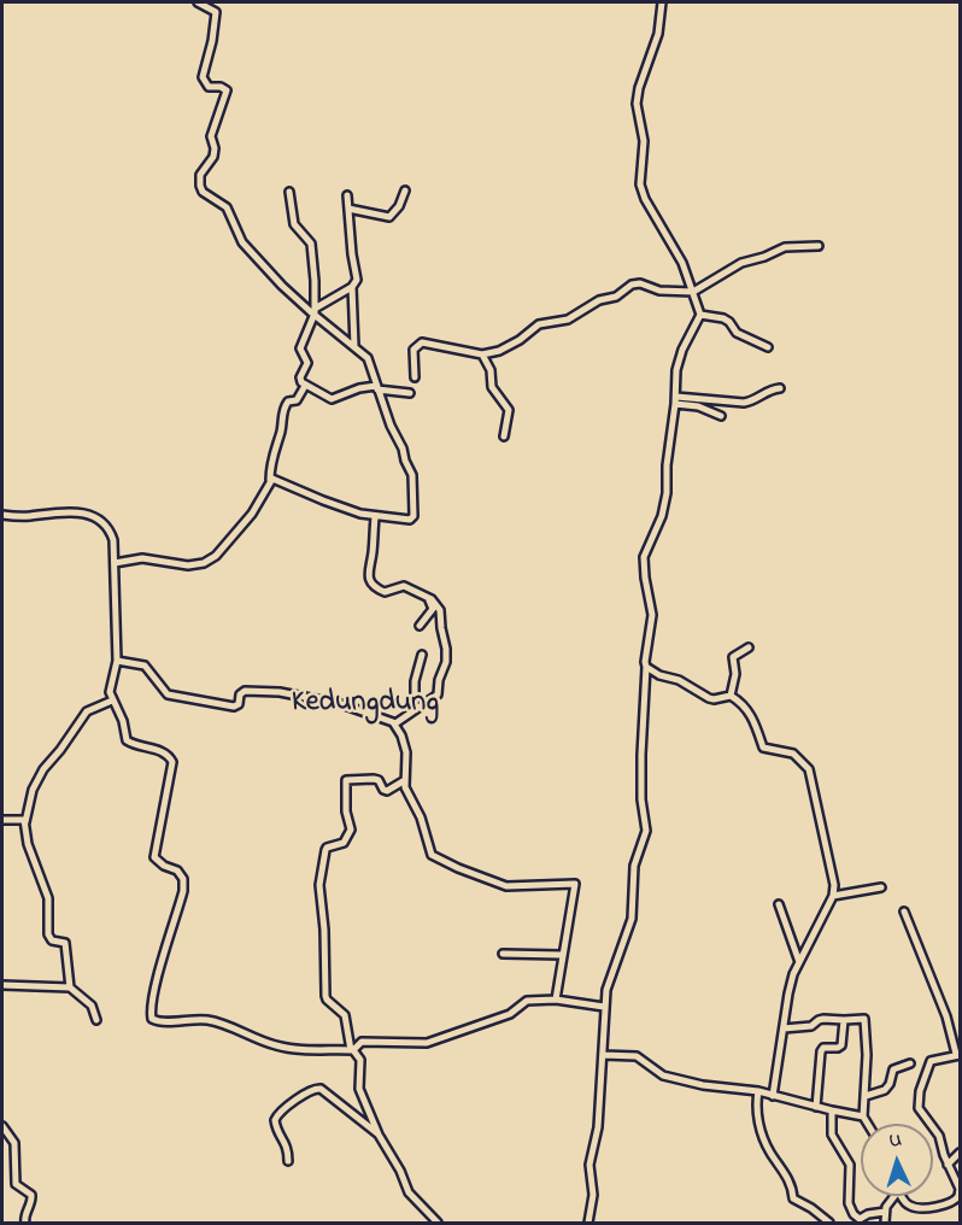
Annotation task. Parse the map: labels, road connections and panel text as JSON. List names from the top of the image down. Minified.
{"districts":["Kedungdung"],"north":"top"}
